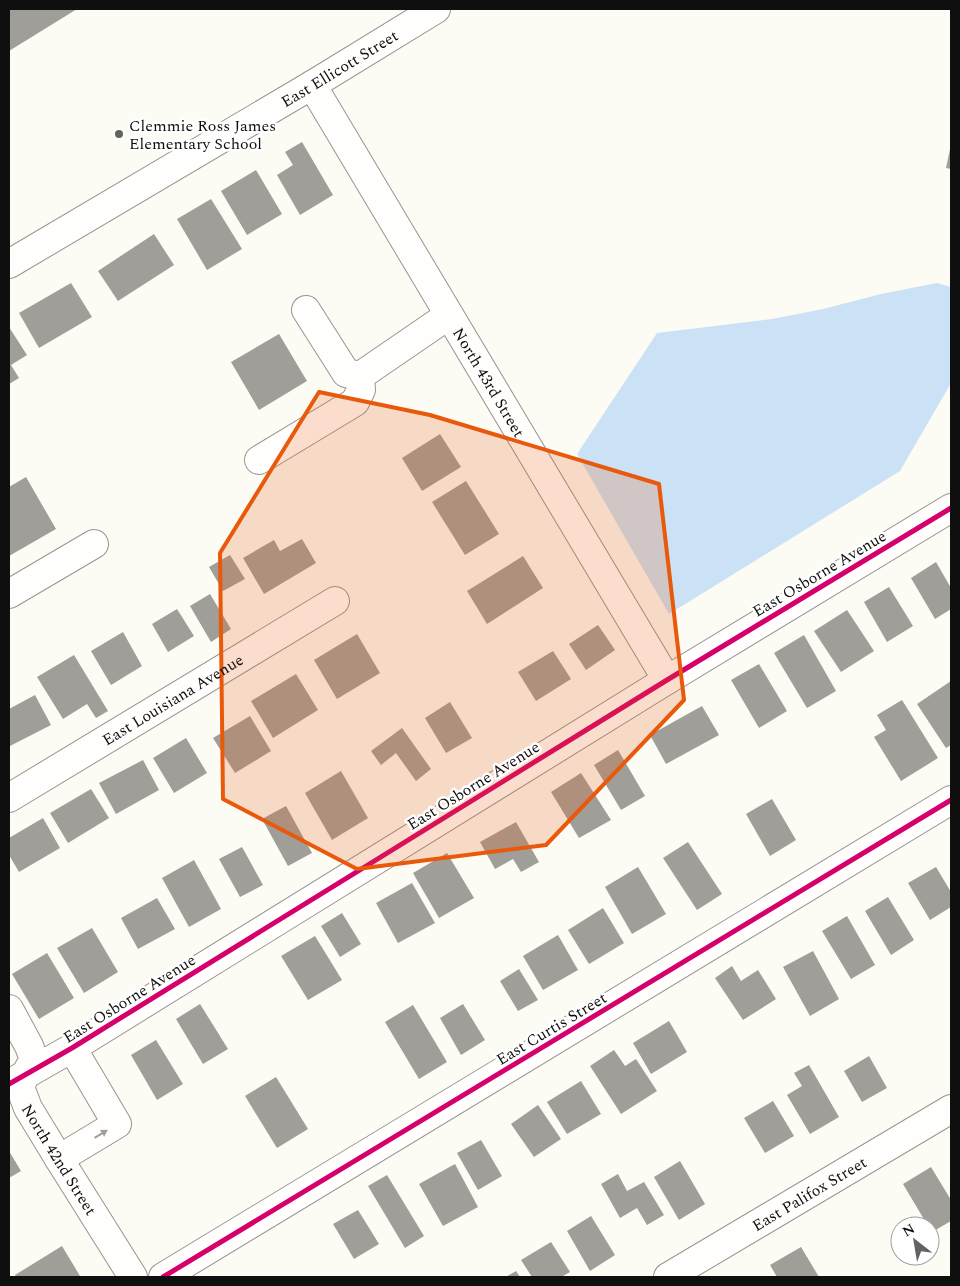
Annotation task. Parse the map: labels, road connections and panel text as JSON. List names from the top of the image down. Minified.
{"streets":{"street":["East Ellicott Street","North 43rd Street","East Osborne Avenue","East Louisiana Avenue","East Curtis Street","North 42nd Street","East Palifox Street"]},"crossings":[["East Ellicott Street","North 43rd Street"],["North 43rd Street","East Osborne Avenue"],["East Osborne Avenue","North 42nd Street"]],"places":["Clemmie Ross James Elementary School"],"north":"top left"}
